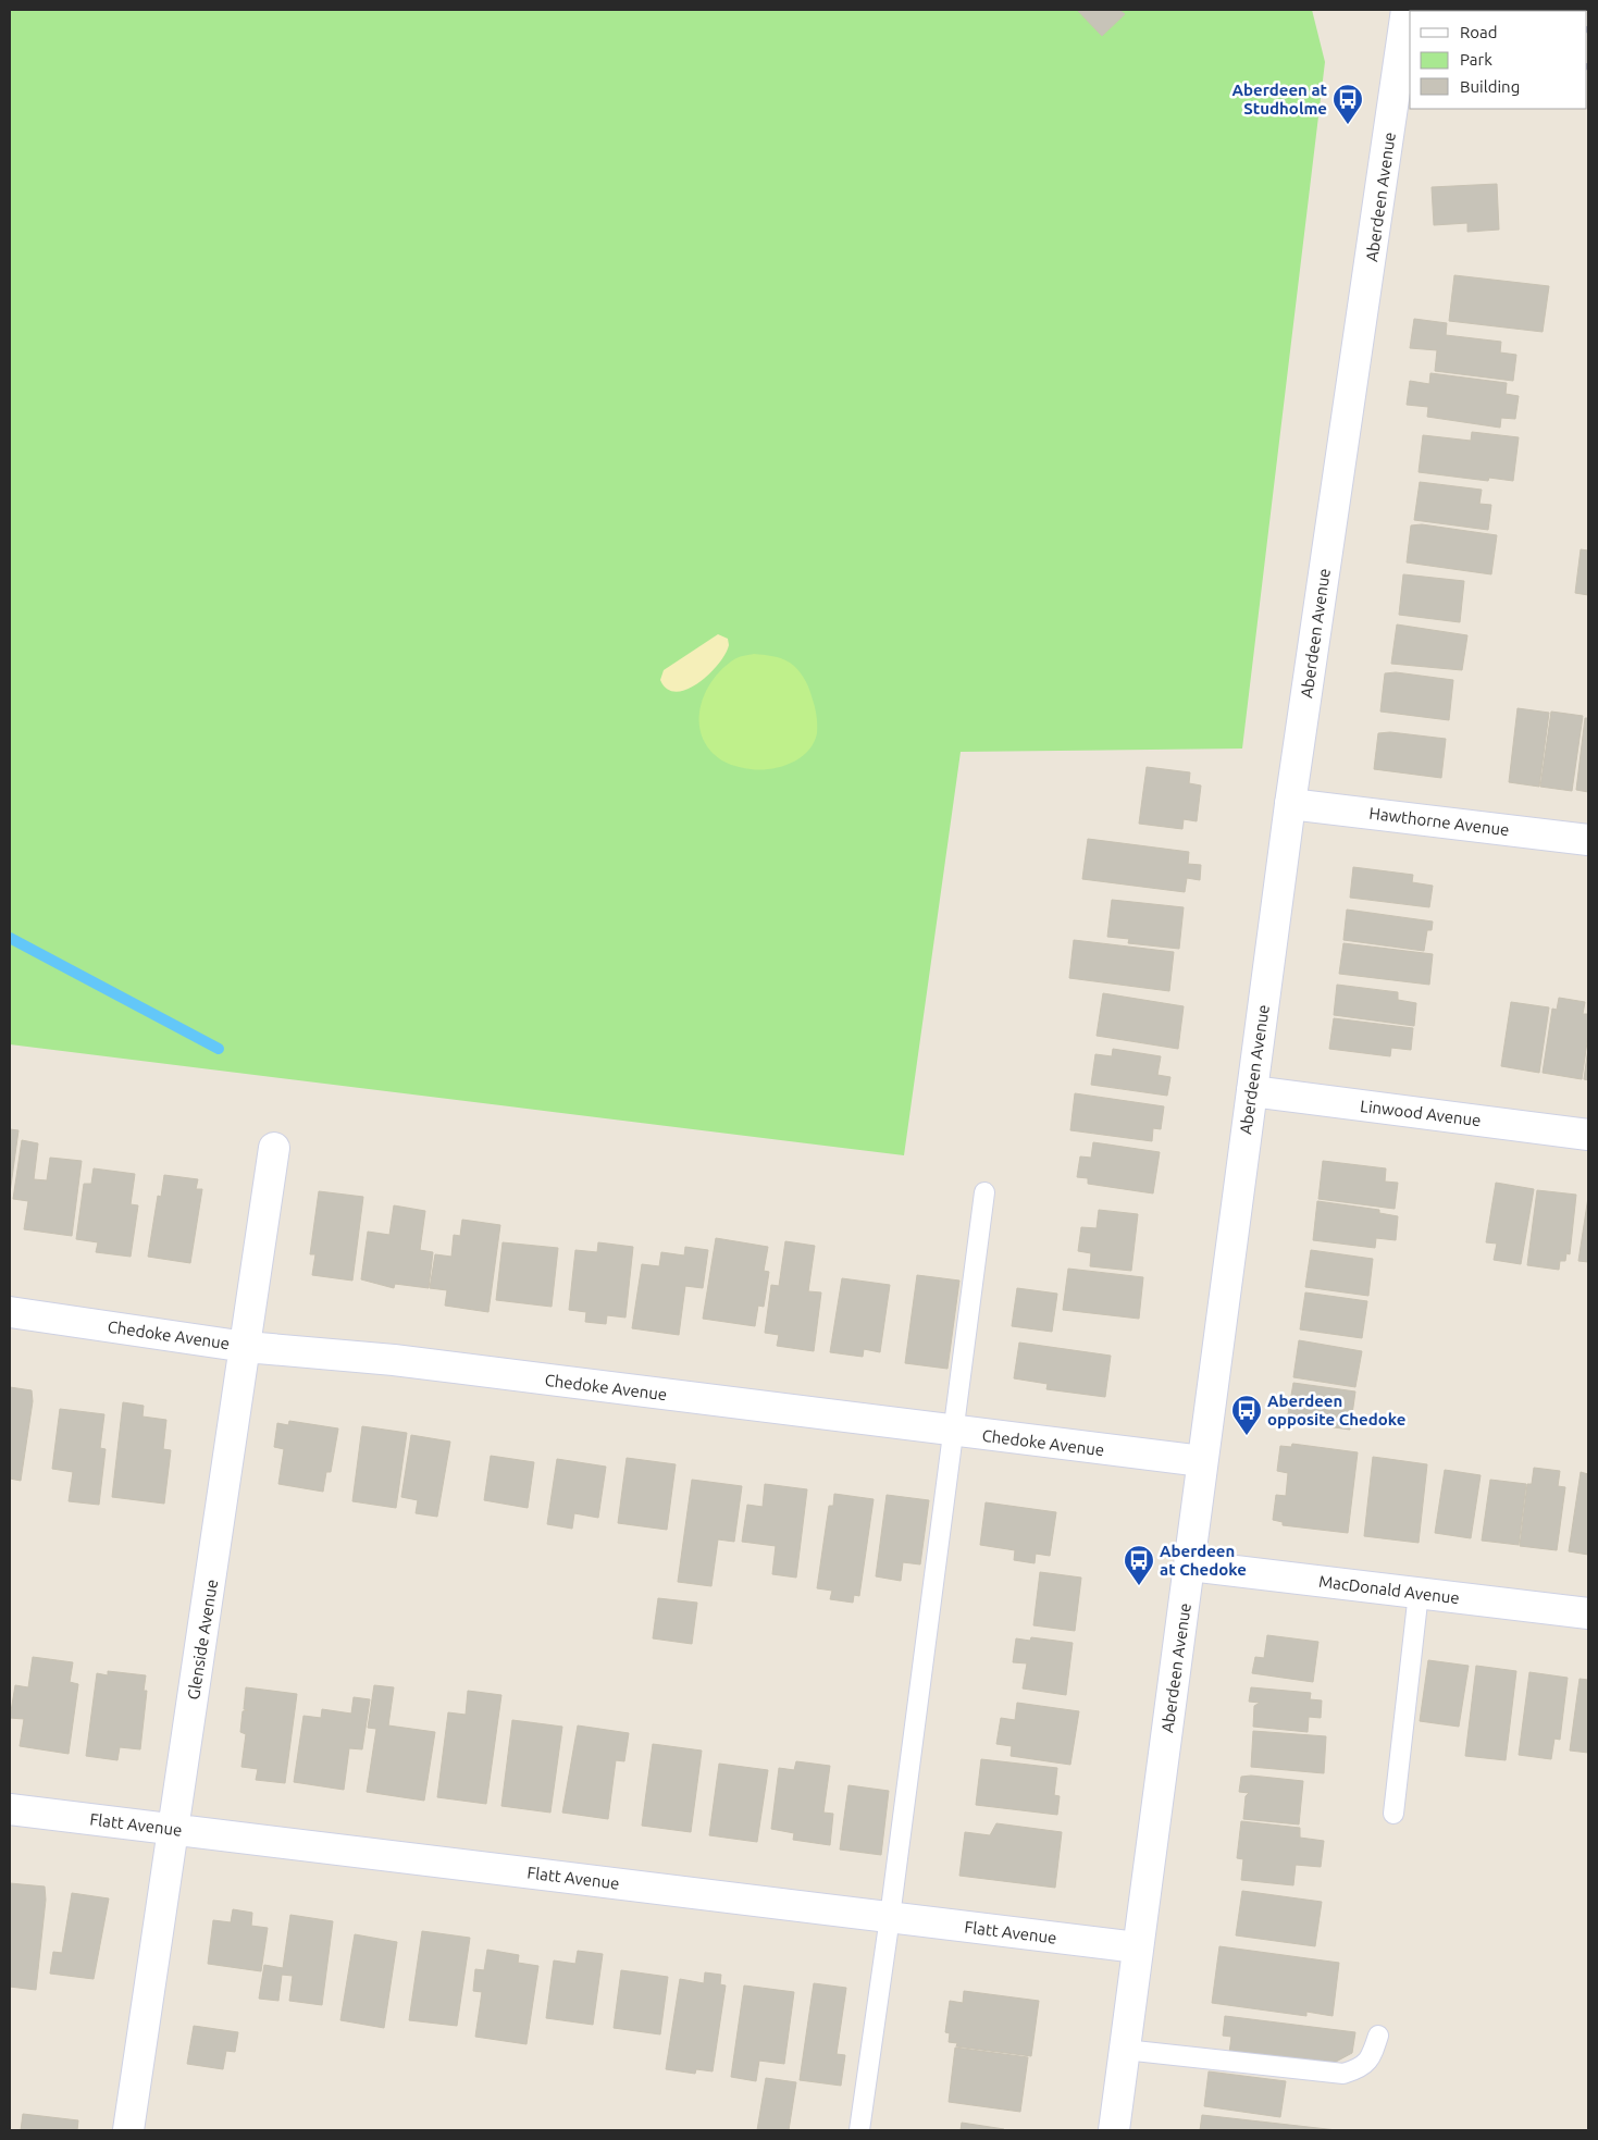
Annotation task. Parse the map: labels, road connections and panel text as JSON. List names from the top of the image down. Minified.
{"streets":{"street":["Aberdeen Avenue","Hawthorne Avenue","Linwood Avenue","Chedoke Avenue","MacDonald Avenue","Glenside Avenue","Flatt Avenue"]},"crossings":[["Aberdeen Avenue","Hawthorne Avenue"],["Aberdeen Avenue","Linwood Avenue"],["Aberdeen Avenue","Chedoke Avenue"],["Aberdeen Avenue","MacDonald Avenue"],["Aberdeen Avenue","Flatt Avenue"],["Chedoke Avenue","Glenside Avenue"],["Glenside Avenue","Flatt Avenue"]],"places":{"bus stop":["Aberdeen at Studholme","Aberdeen opposite Chedoke","Aberdeen at Chedoke"]},"legend":["Road","Park","Building"]}
